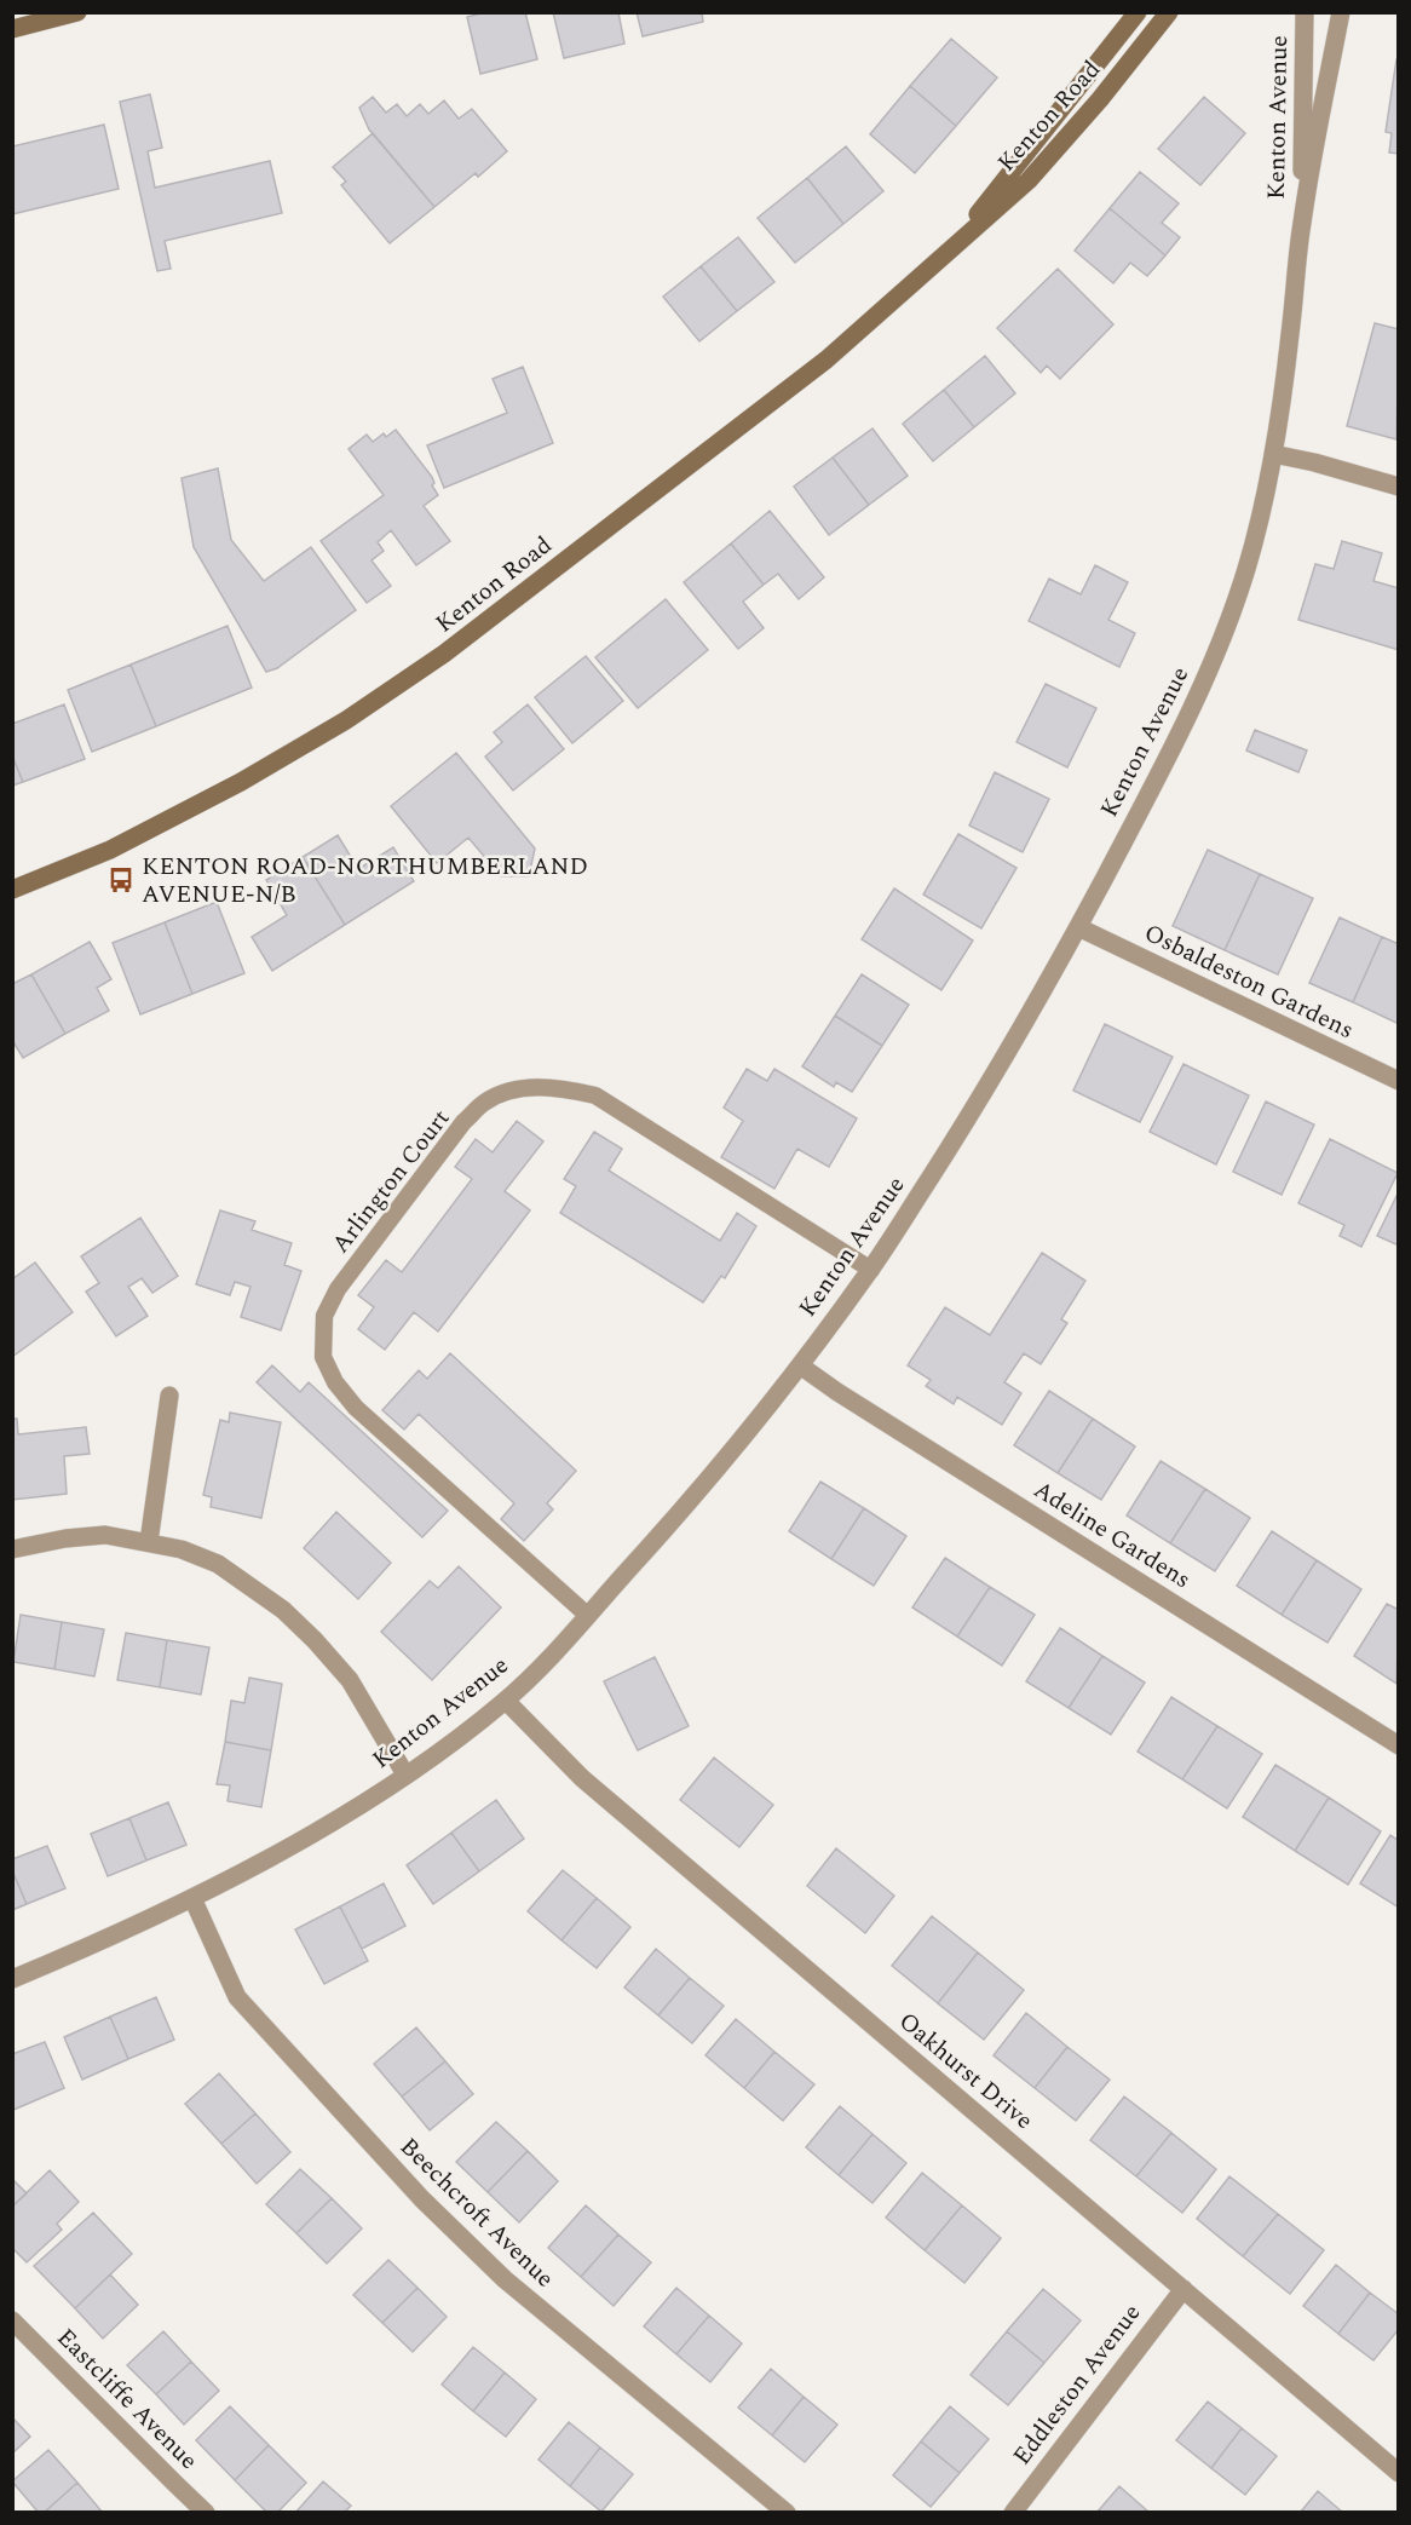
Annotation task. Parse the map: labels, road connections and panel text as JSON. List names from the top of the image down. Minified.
{"streets":{"street":["Kenton Road","Kenton Avenue","Osbaldeston Gardens","Adeline Gardens","Oakhurst Drive","Beechcroft Avenue","Eddleston Avenue","Eastcliffe Avenue"],"lane":["Arlington Court"]},"crossings":[["Kenton Avenue","Osbaldeston Gardens"],["Kenton Avenue","Arlington Court"],["Kenton Avenue","Adeline Gardens"],["Kenton Avenue","Oakhurst Drive"],["Kenton Avenue","Beechcroft Avenue"],["Oakhurst Drive","Eddleston Avenue"]],"places":{"bus stop":["KENTON ROAD-NORTHUMBERLAND AVENUE-N/B"]}}
